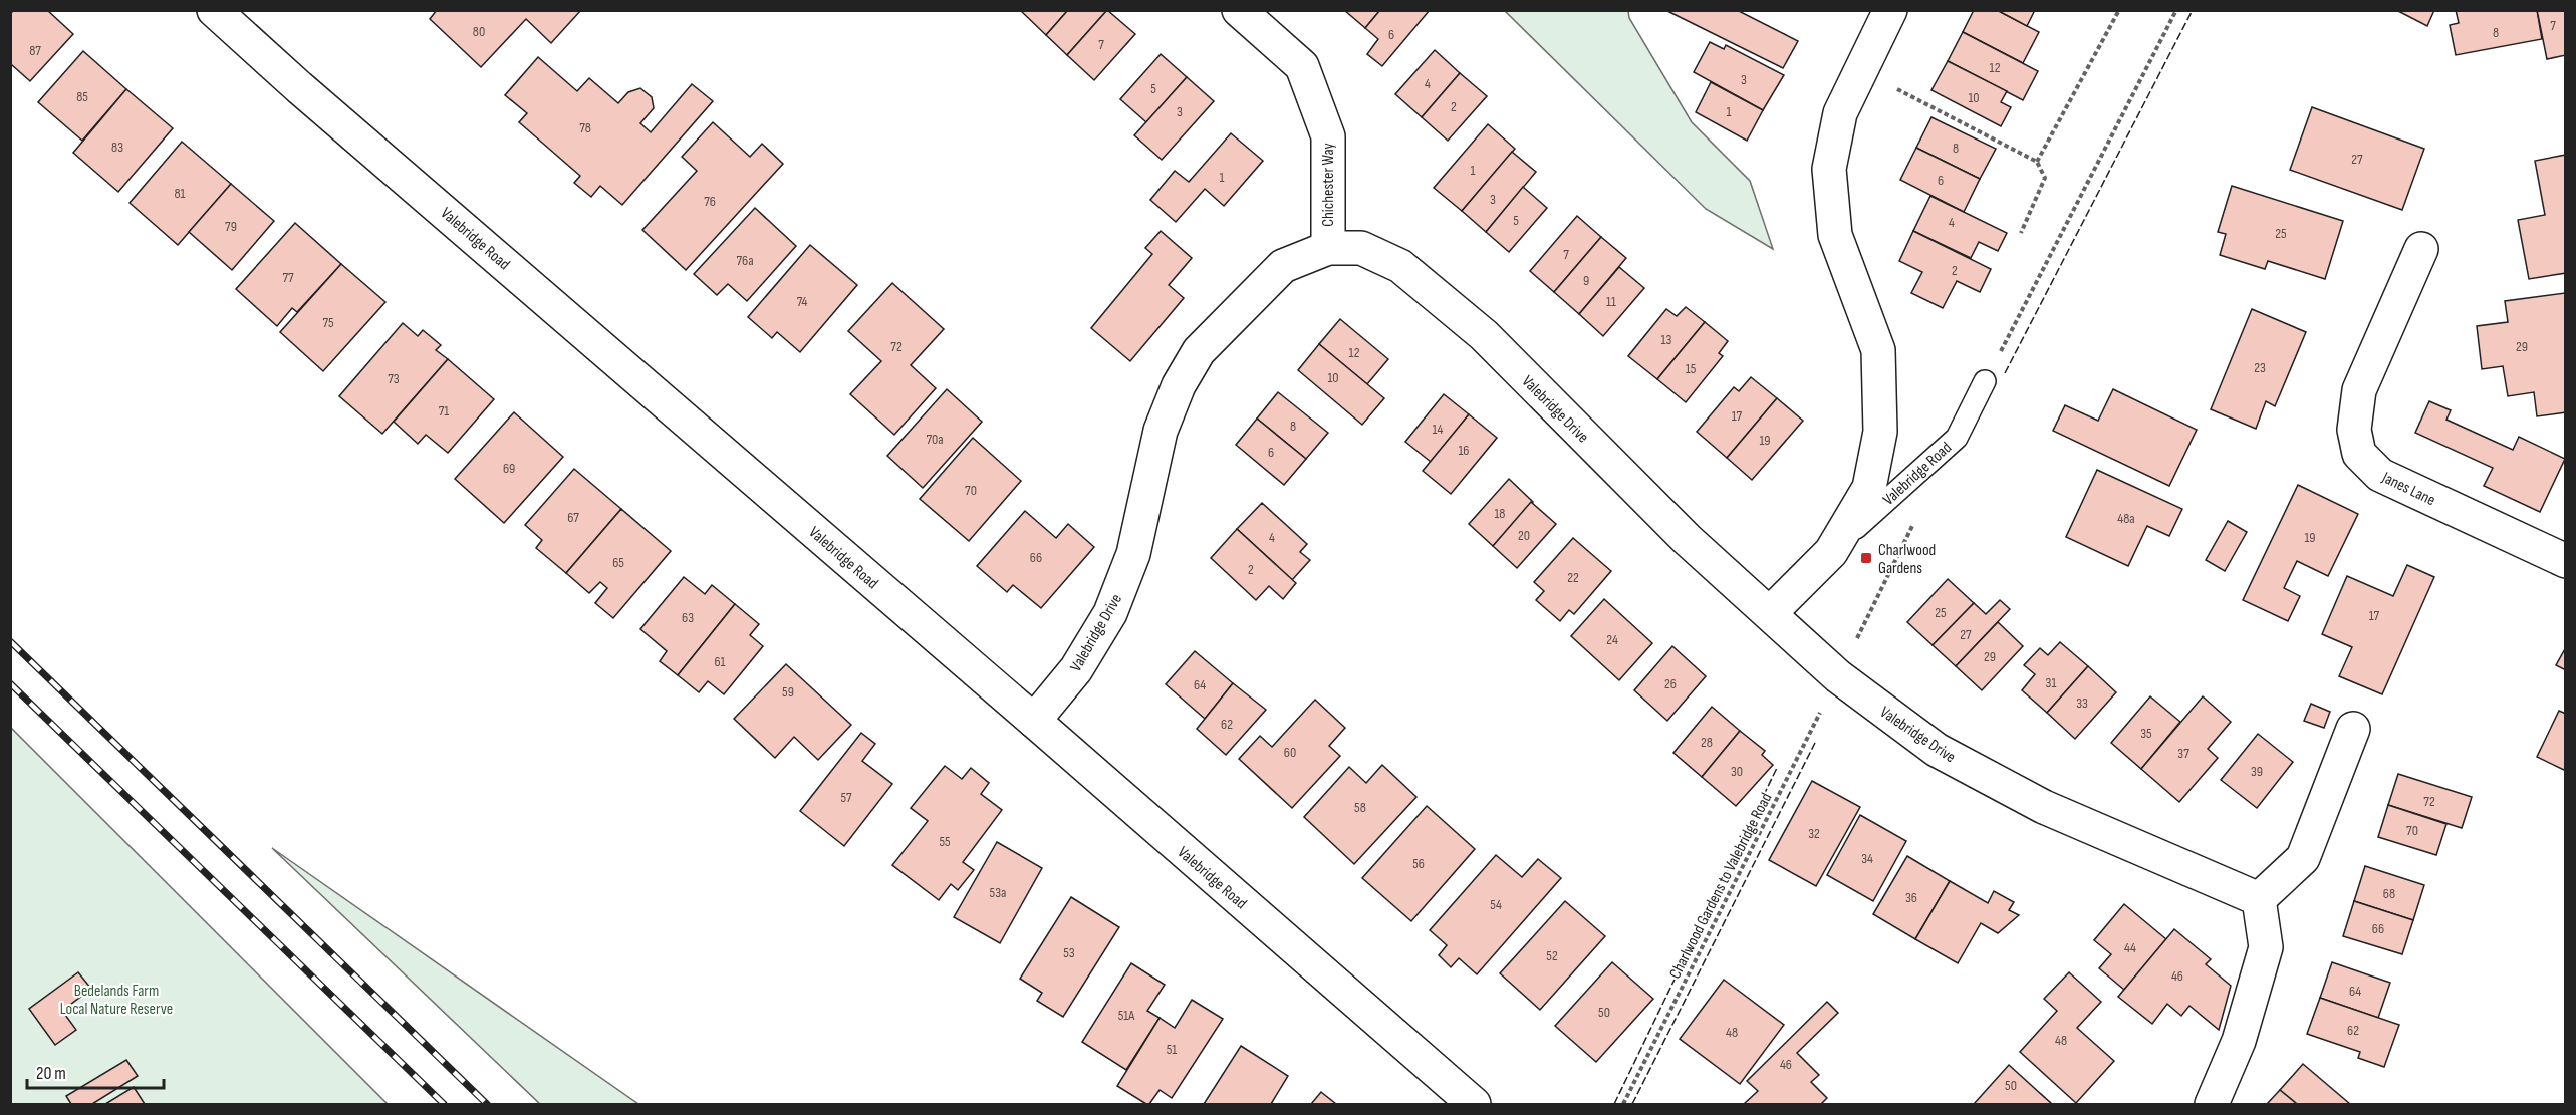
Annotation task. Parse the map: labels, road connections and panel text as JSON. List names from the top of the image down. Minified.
{"streets":{"street":["Chichester Way","Valebridge Road","Valebridge Drive","Janes Lane"],"path":["Charlwood Gardens to Valebridge Road"]},"crossings":[["Chichester Way","Valebridge Drive"],["Valebridge Road","Valebridge Drive"],["Valebridge Drive","Charlwood Gardens to Valebridge Road"]],"parks":["Bedelands Farm Local Nature Reserve"],"places":{"transit":["Charlwood Gardens"]},"house_numbers":["7","80","8","6","7","87","12","3","4","5","85","10","2","3","1","78","83","8","27","1","1","6","81","3","76","5","4","79","25","7","76a","2","77","9","74","11","75","13","72","29","12","23","15","10","73","71","17","8","14","70a","19","16","6","69","70","18","67","48a","20","4","19","66","65","2","22","25","17","63","27","24","29","61","31","26","64","59","33","62","35","28","60","37","30","39","57","72","58","70","32","55","34","56","53a","68","36","54","66","44","53","52","46","64","50","51A","62","48","48","51","46","50"],"scale_bar":"20 m"}
